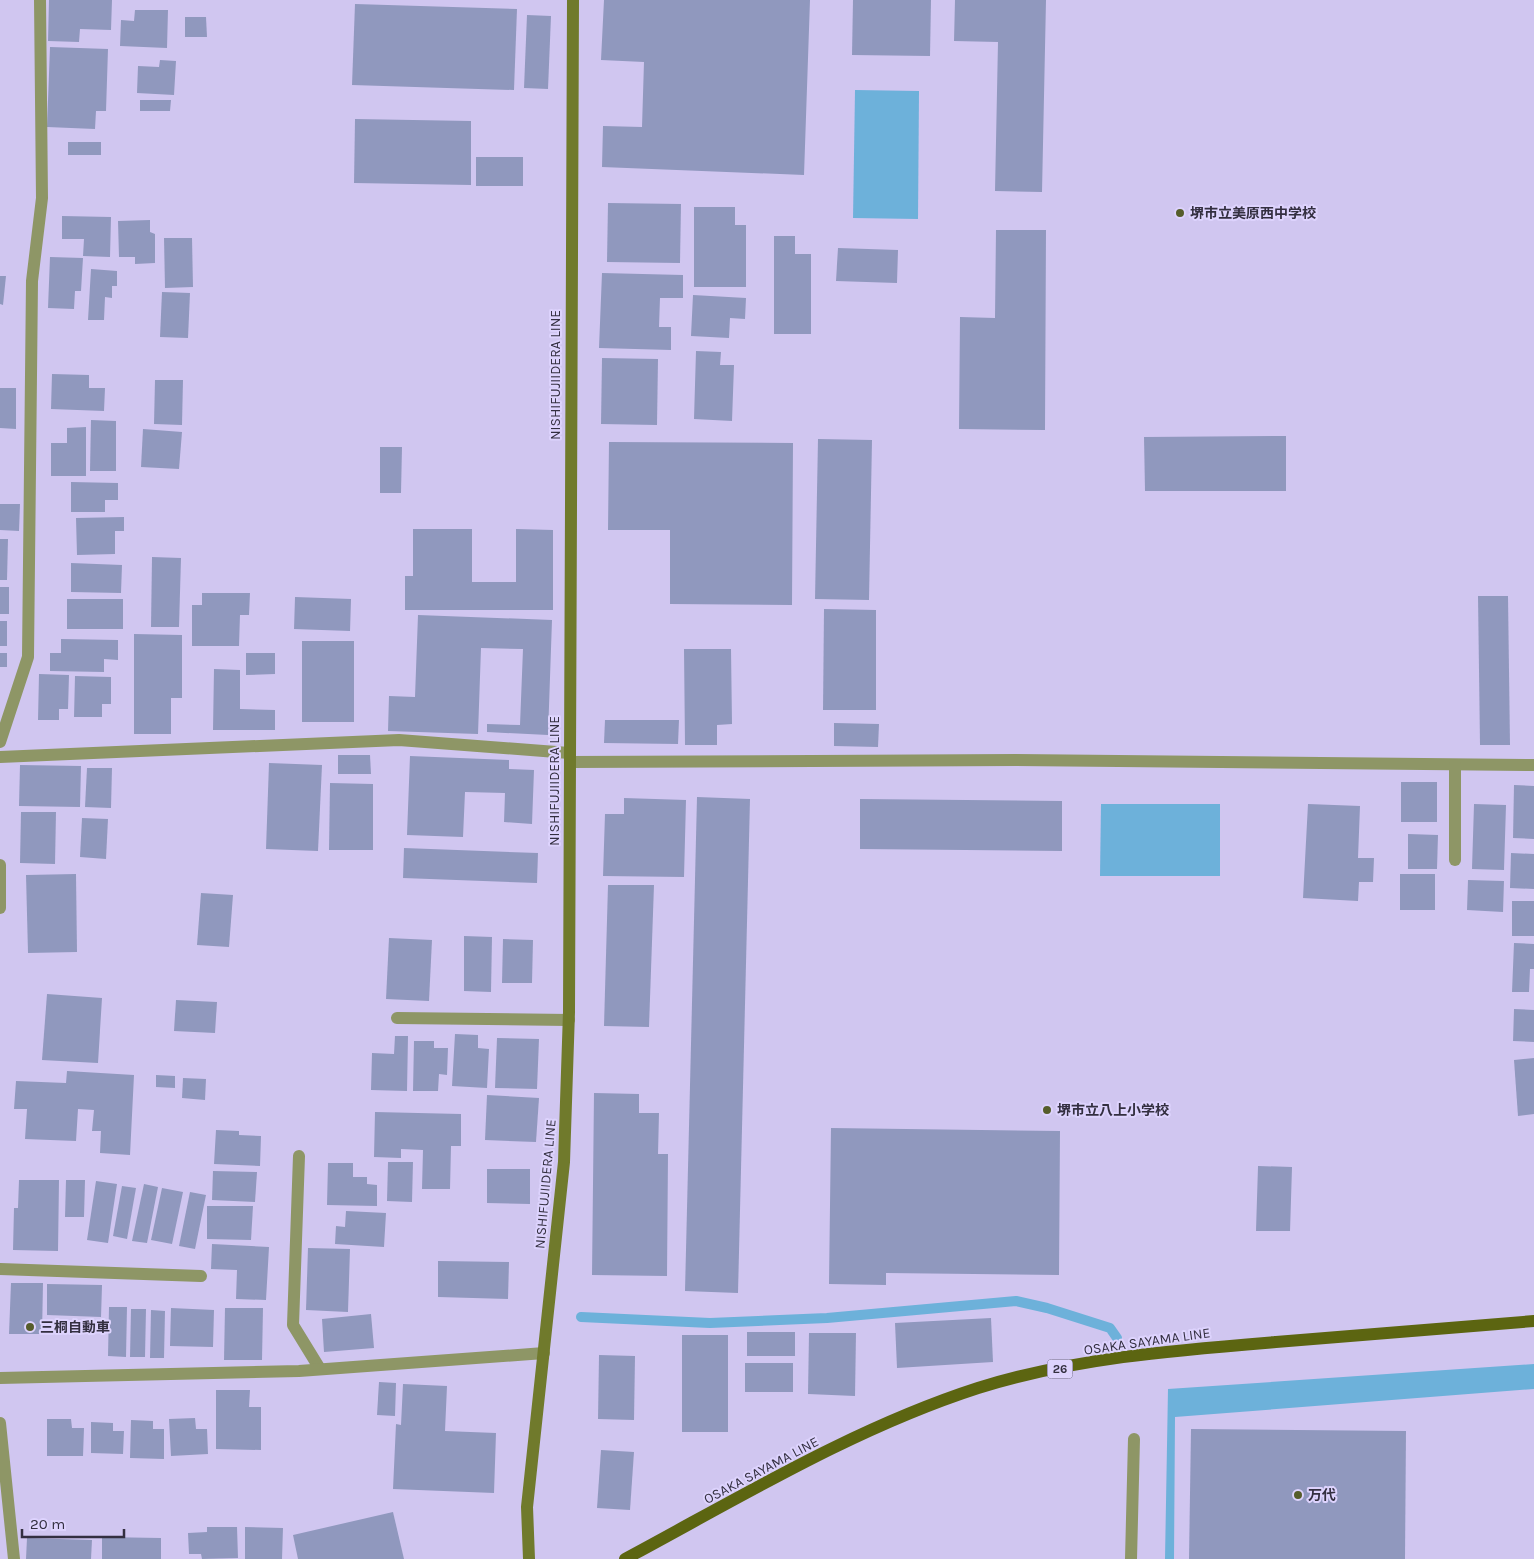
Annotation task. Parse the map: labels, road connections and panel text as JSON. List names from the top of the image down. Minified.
{"streets":{"main road":["NISHIFUJIIDERA LINE","OSAKA SAYAMA LINE","26"]},"places":["堺市立美原西中学校","堺市立八上小学校","三桐自動車","万代"],"scale_bar":"20 m"}
